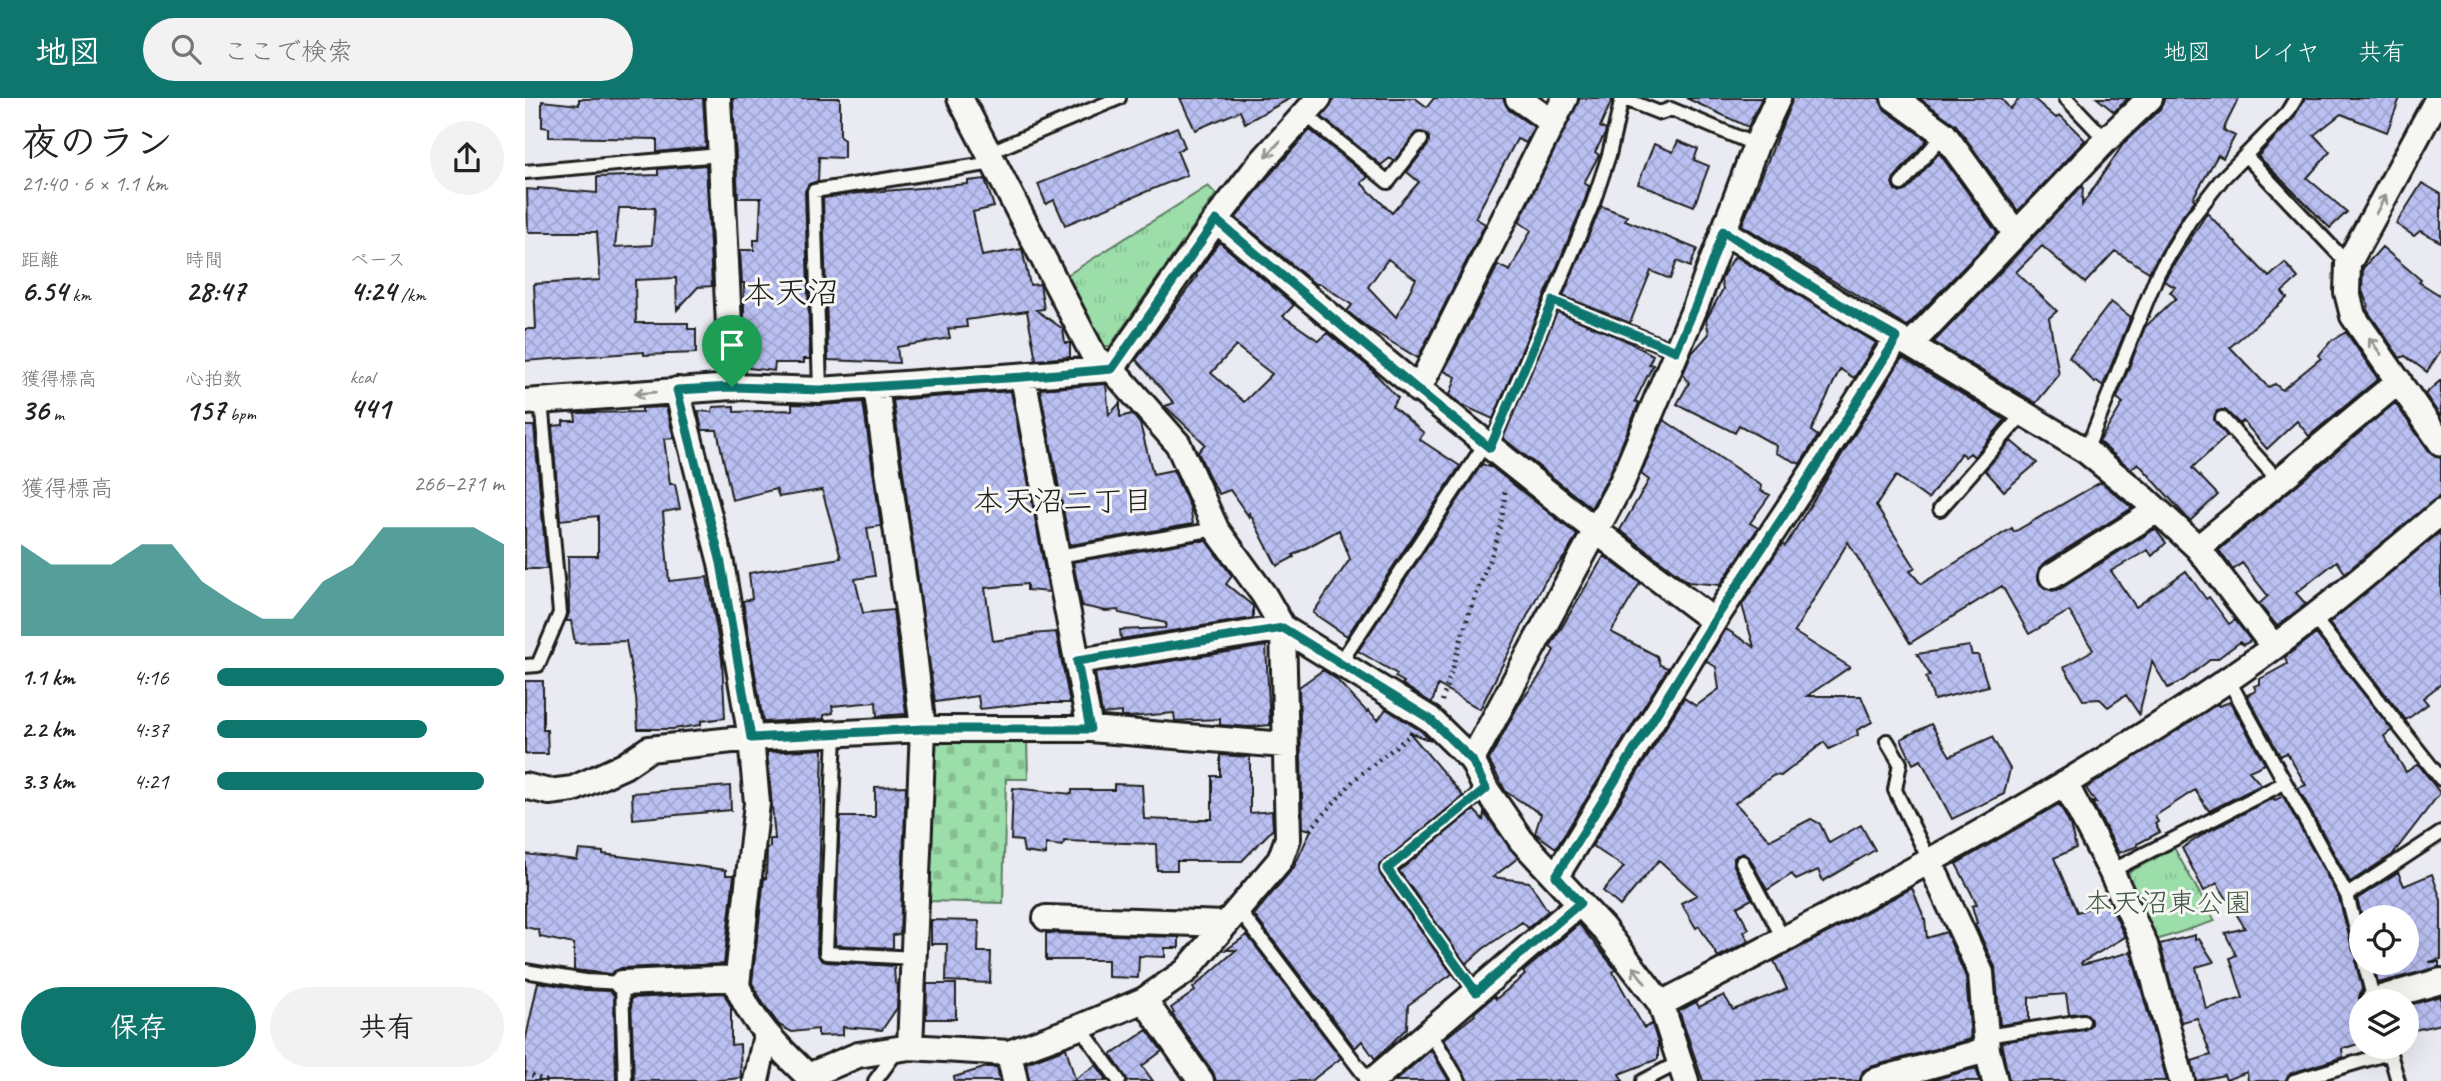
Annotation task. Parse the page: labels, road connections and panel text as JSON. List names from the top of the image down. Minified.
{"districts":["本天沼","本天沼二丁目"],"parks":["本天沼東公園"],"page":{"header":"地図","search":"ここで検索","nav":["地図","レイヤ","共有"],"heading":["夜のラン","21:40 · 6 × 1.1 km"],"stats":[["距離","6.54 km"],["時間","28:47"],["ペース","4:24 /km"],["獲得標高","36 m"],["心拍数","157 bpm"],["kcal","441"]],"chart":["獲得標高","266–271 m"],"list":[{"name":"1.1 km","note":"4:16"},{"name":"2.2 km","note":"4:37"},{"name":"3.3 km","note":"4:21"}],"buttons":["保存","共有"]}}
